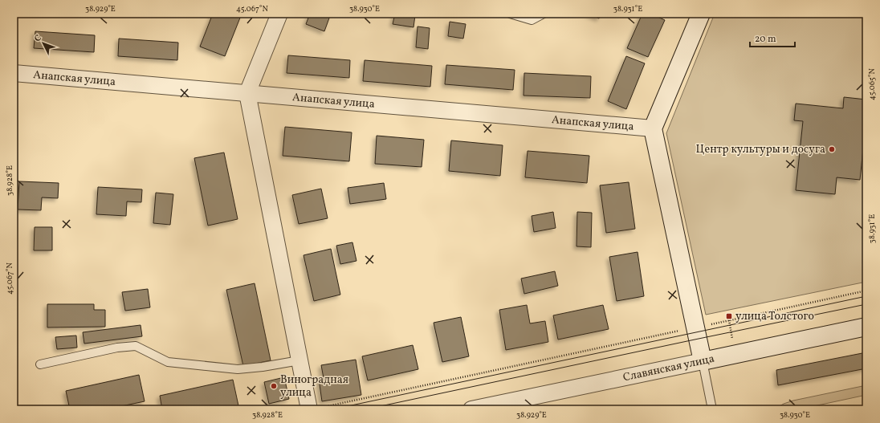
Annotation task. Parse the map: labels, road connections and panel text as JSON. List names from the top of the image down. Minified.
{"streets":{"street":["Анапская улица","Славянская улица"]},"places":{"other":["Центр культуры и досуга","Виноградная улица"],"transit":["улица Толстого"]},"scale_bar":"20 m","north":"top left","coordinates":["38.929°E","45.067°N","38.930°E","38.931°E","45.065°N","38.928°E"]}
